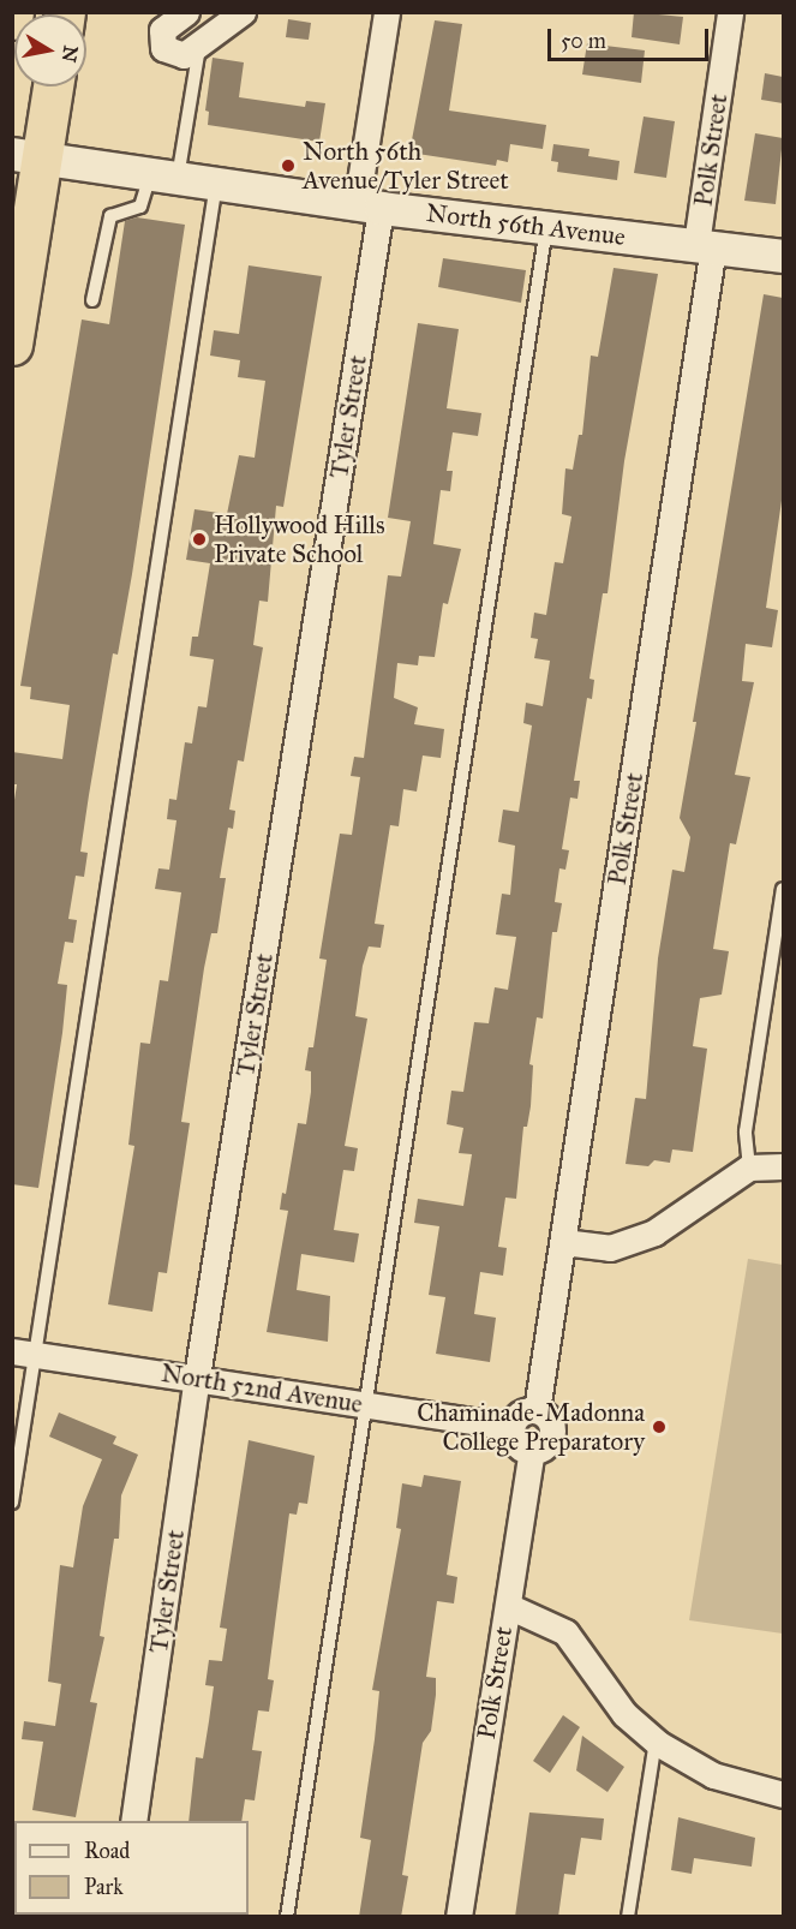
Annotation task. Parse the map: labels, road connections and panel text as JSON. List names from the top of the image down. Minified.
{"streets":{"street":["Polk Street","North 56th Avenue","Tyler Street","North 52nd Avenue"]},"crossings":[["Polk Street","North 56th Avenue"],["Polk Street","North 52nd Avenue"],["North 56th Avenue","Tyler Street"],["Tyler Street","North 52nd Avenue"]],"places":["North 56th Avenue/Tyler Street","Hollywood Hills Private School","Chaminade-Madonna College Preparatory"],"legend":["Road","Park"],"scale_bar":"50 m","north":"right"}
